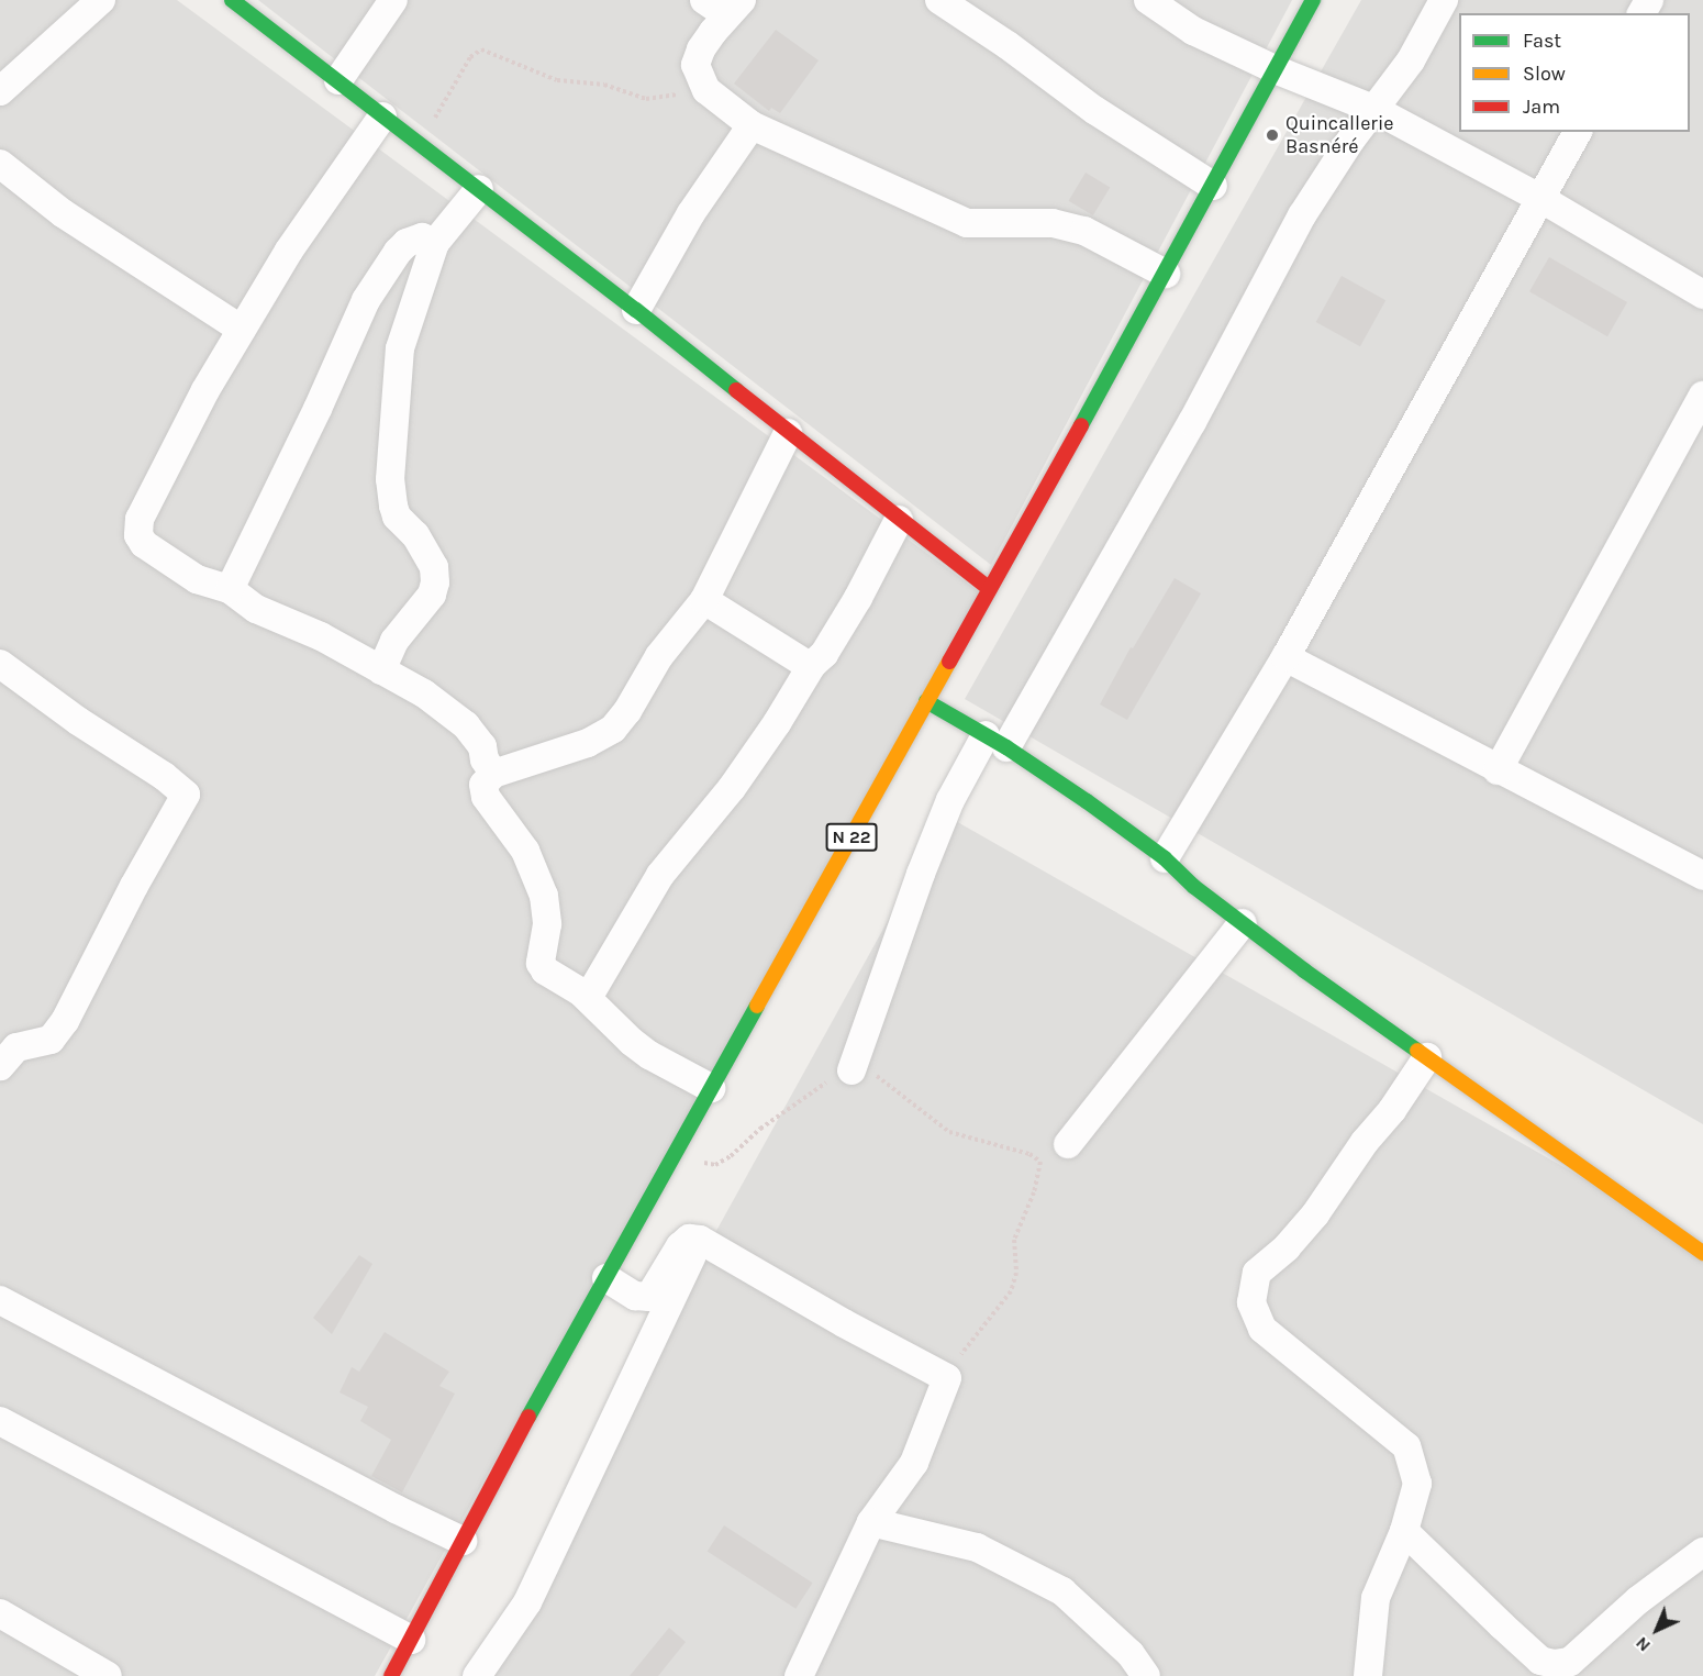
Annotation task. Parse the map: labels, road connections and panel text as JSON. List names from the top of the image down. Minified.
{"streets":{"main road":["N 22"]},"places":["Quincallerie Basnéré"],"legend":["Fast","Slow","Jam"],"north":"bottom left"}
